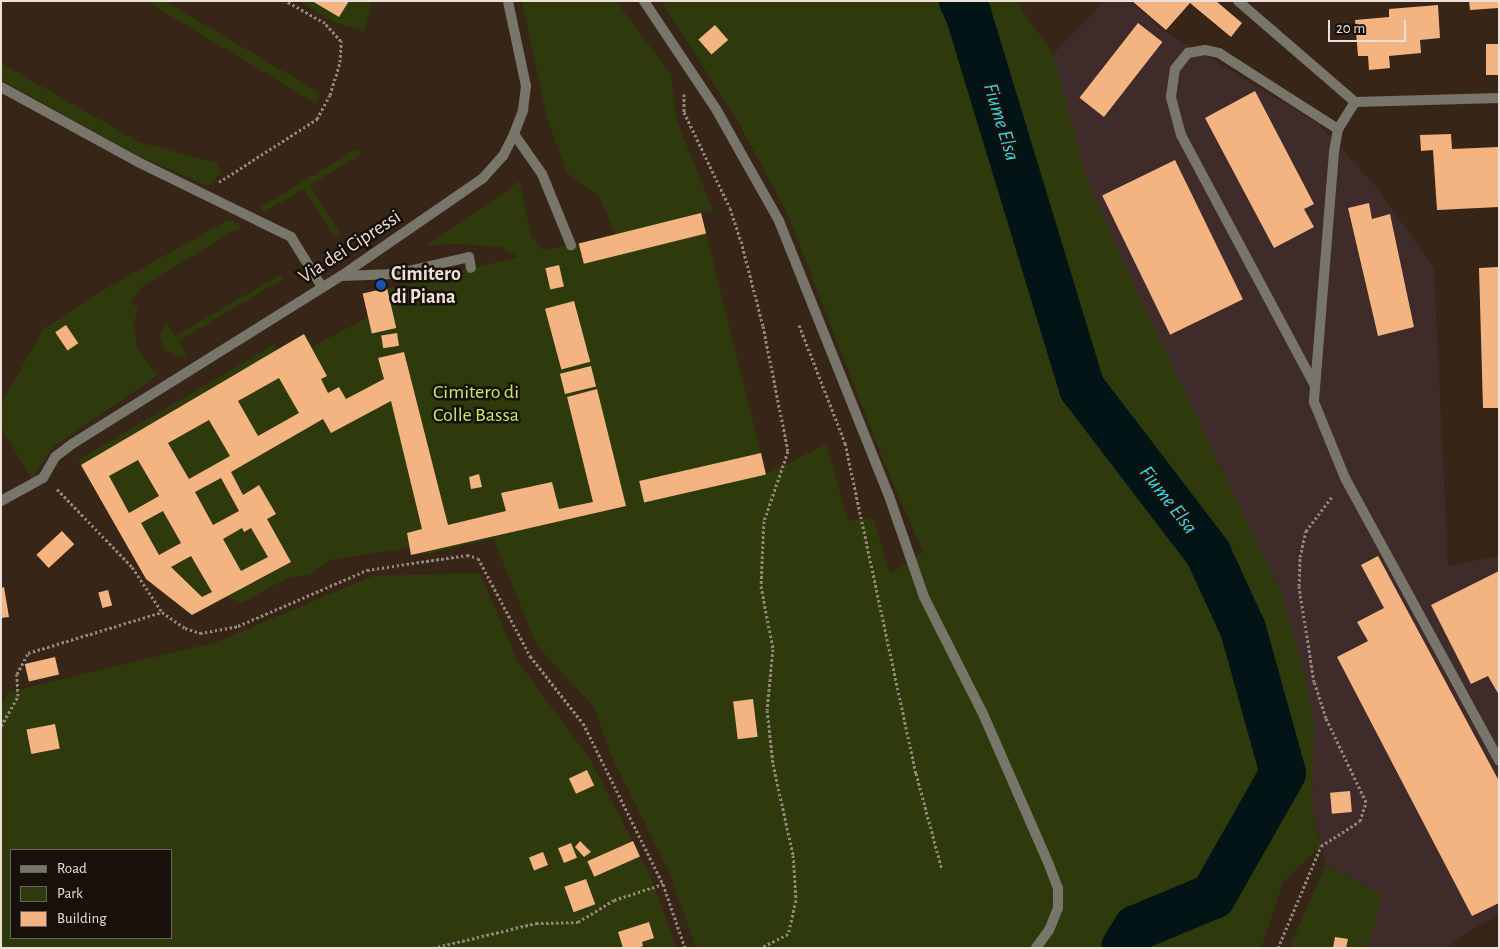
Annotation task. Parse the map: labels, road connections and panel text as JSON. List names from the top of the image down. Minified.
{"streets":{"street":["Via dei Cipressi"]},"water":["Fiume Elsa"],"parks":["Cimitero di Colle Bassa"],"places":["Cimitero di Piana"],"legend":["Road","Park","Building"],"scale_bar":"20 m"}
